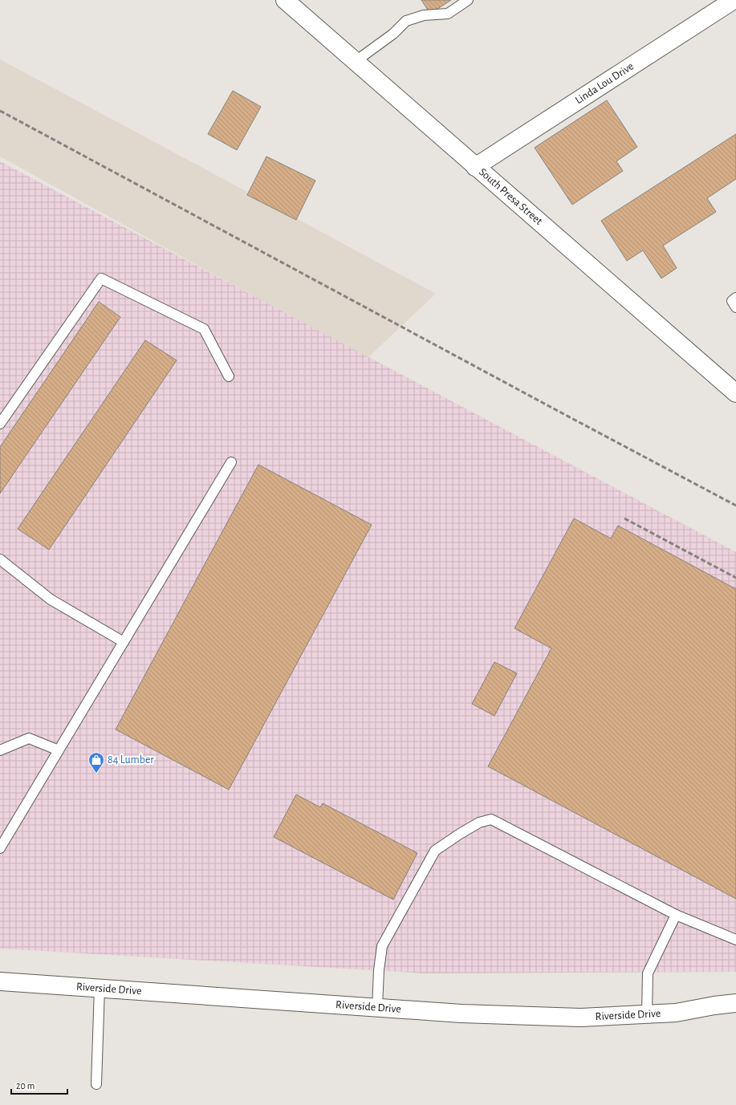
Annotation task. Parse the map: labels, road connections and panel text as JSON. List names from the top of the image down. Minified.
{"streets":{"street":["Linda Lou Drive","South Presa Street","Riverside Drive"]},"crossings":[["Linda Lou Drive","South Presa Street"]],"places":{"shop":["84 Lumber"]},"scale_bar":"20 m"}
